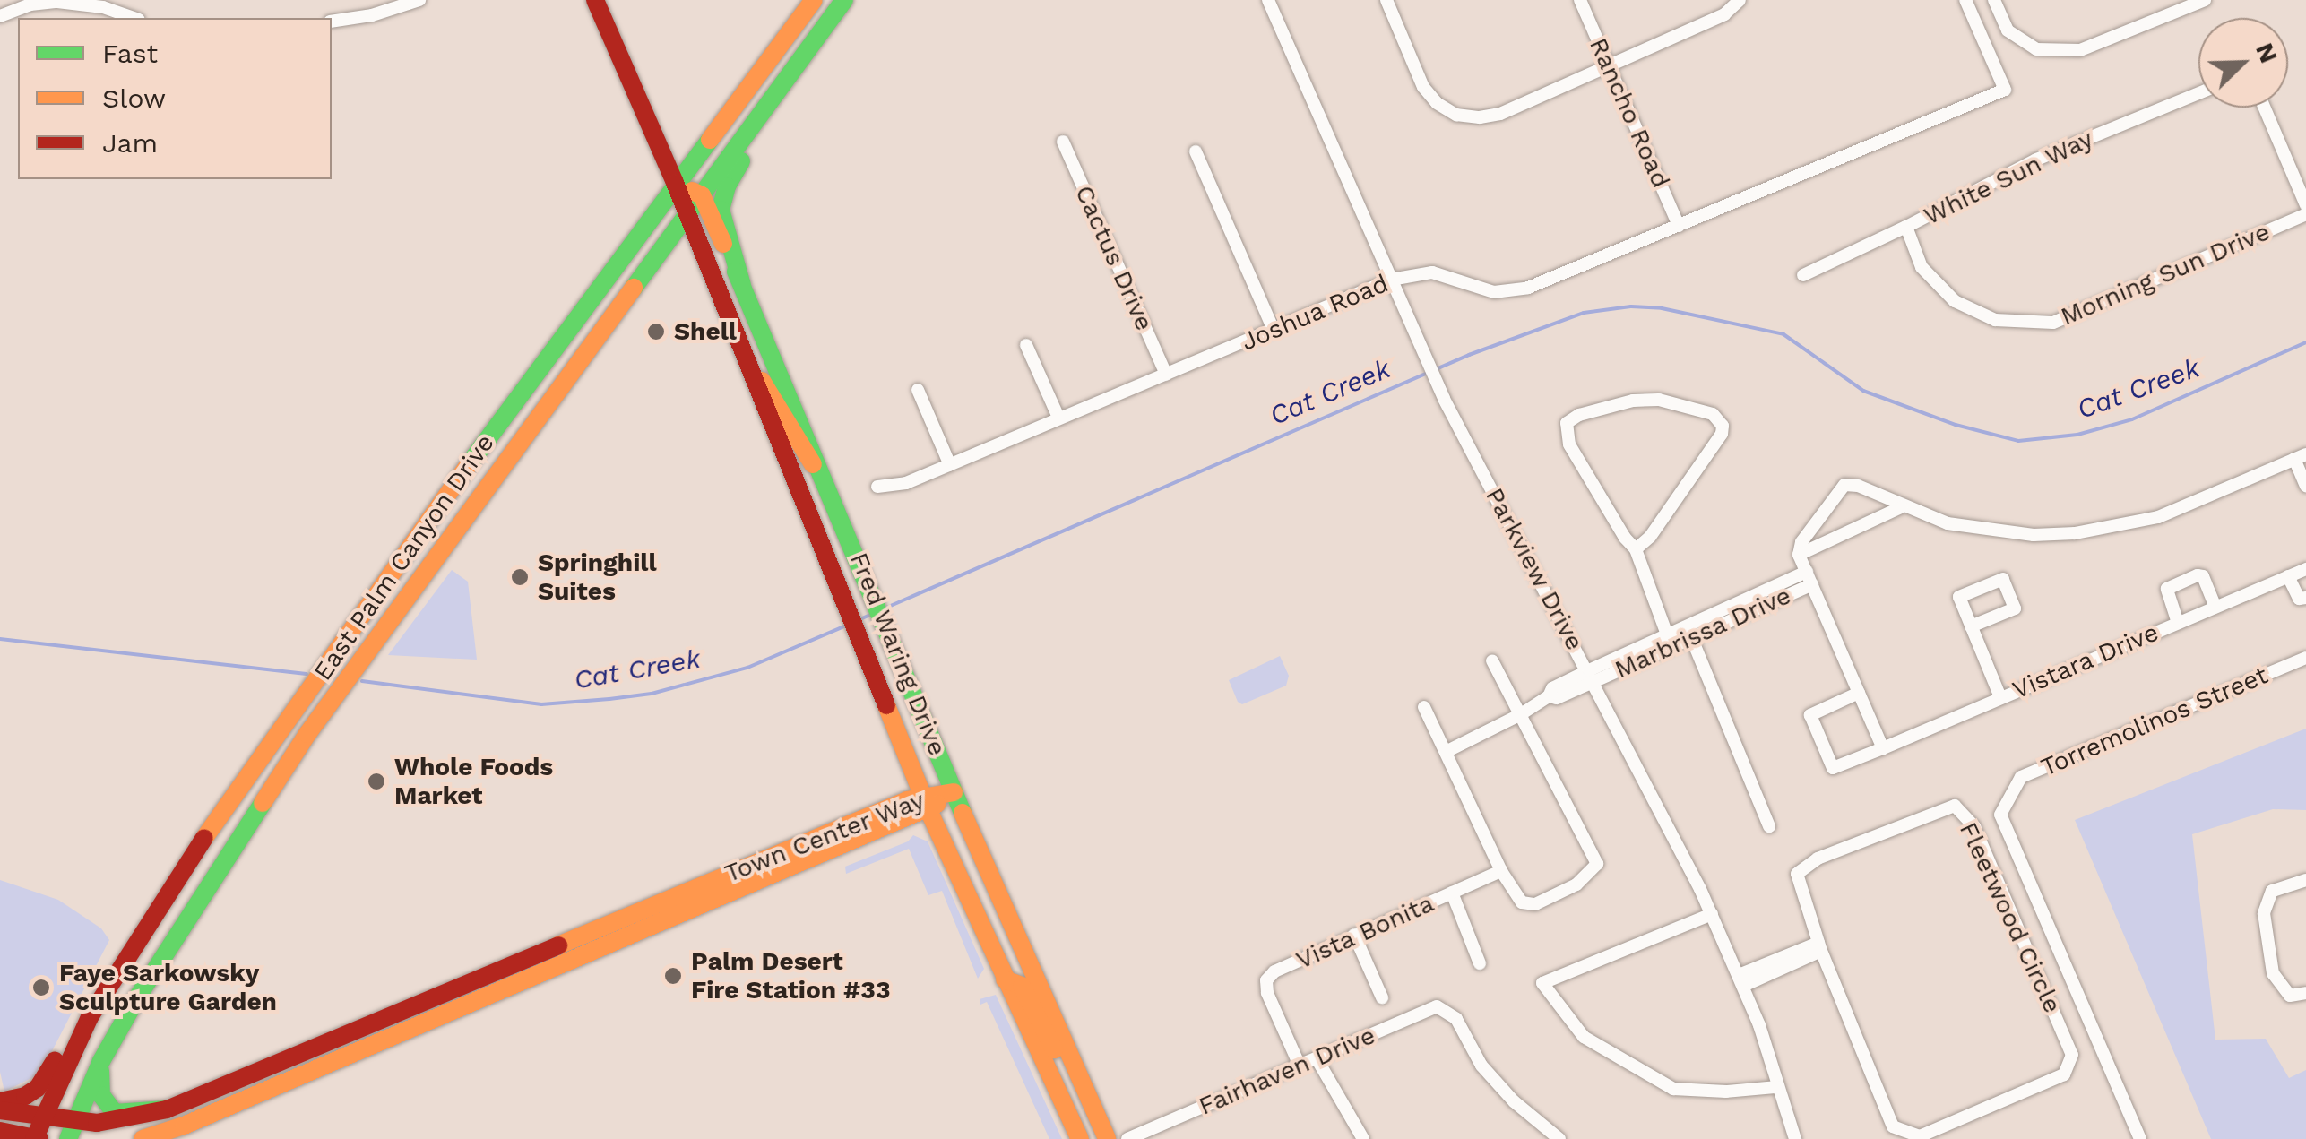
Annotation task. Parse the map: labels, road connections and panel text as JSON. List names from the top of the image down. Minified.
{"streets":{"main road":["East Palm Canyon Drive","Fred Waring Drive","Town Center Way"],"street":["Rancho Road","White Sun Way","Cactus Drive","Morning Sun Drive","Joshua Road","Parkview Drive","Marbrissa Drive","Vistara Drive","Torremolinos Street","Fleetwood Circle","Vista Bonita","Fairhaven Drive"]},"crossings":[["Rancho Road","Joshua Road"],["White Sun Way","Morning Sun Drive"],["Cactus Drive","Joshua Road"],["Joshua Road","Parkview Drive"],["East Palm Canyon Drive","Fred Waring Drive"],["East Palm Canyon Drive","Town Center Way"],["Parkview Drive","Marbrissa Drive"],["Fred Waring Drive","Town Center Way"],["Vista Bonita","Fairhaven Drive"]],"water":["Cat Creek"],"places":["Shell","Springhill Suites","Whole Foods Market","Palm Desert Fire Station #33","Faye Sarkowsky Sculpture Garden"],"legend":["Fast","Slow","Jam"],"north":"top right"}
